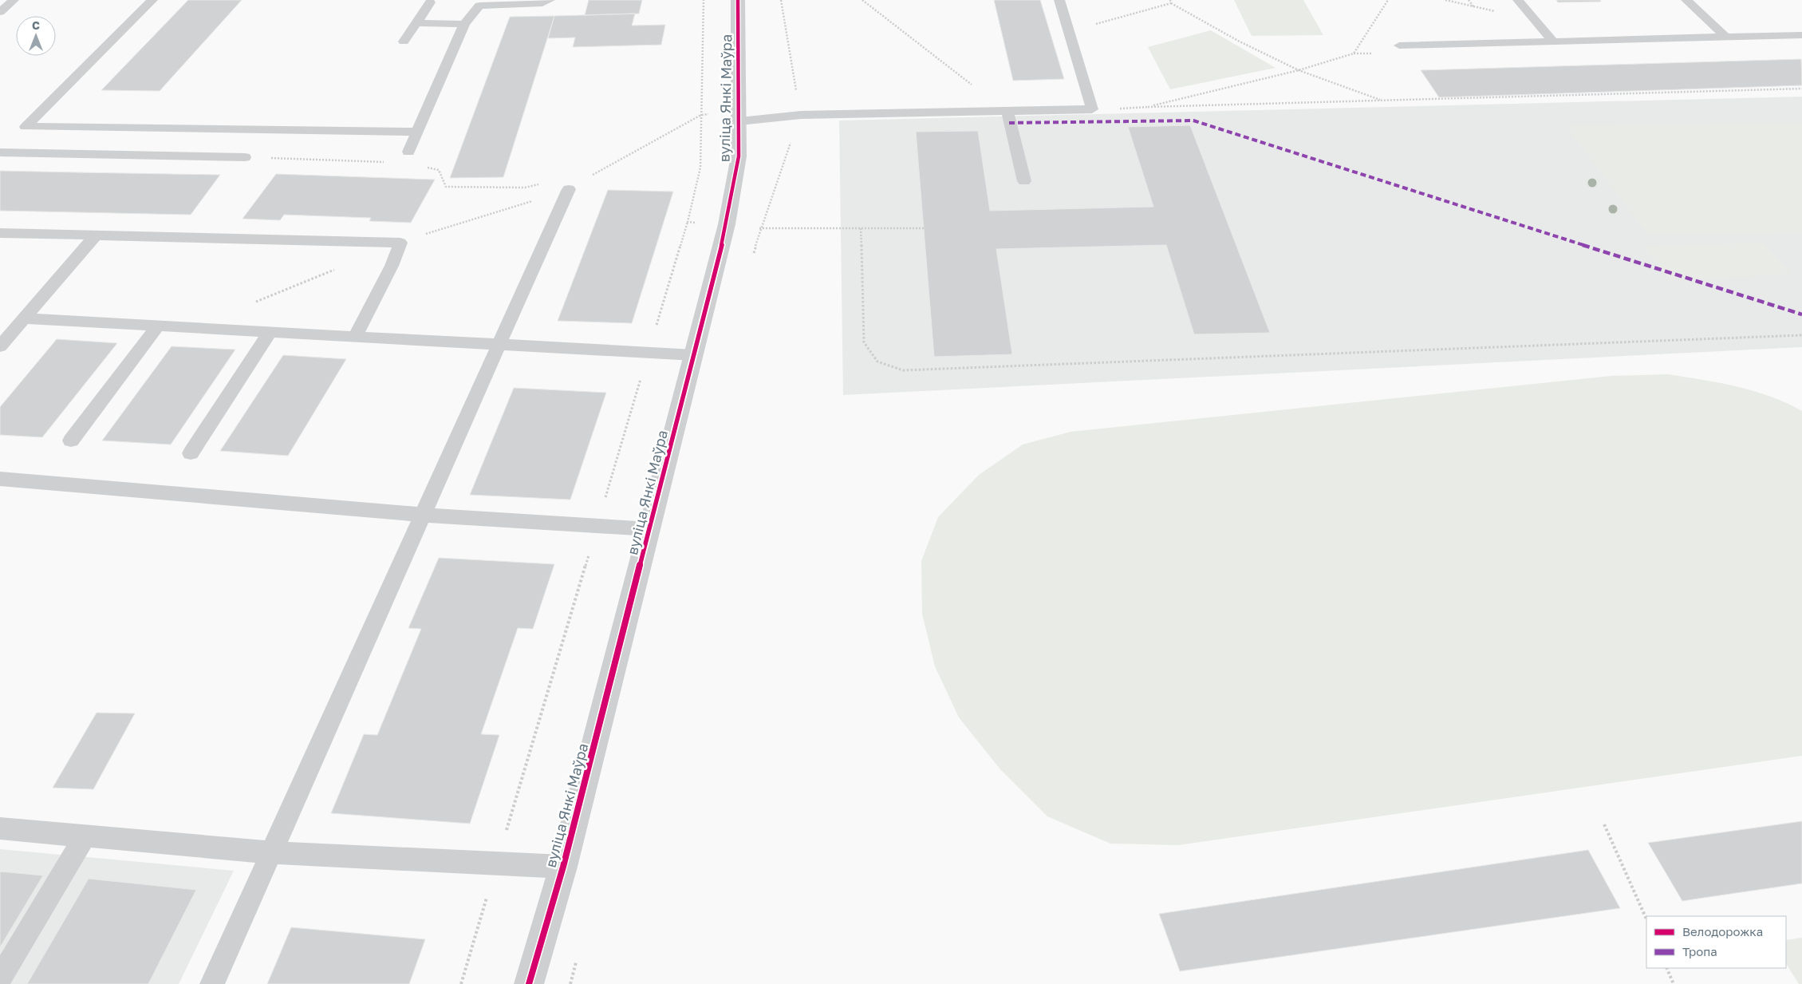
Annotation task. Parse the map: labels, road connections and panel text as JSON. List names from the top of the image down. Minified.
{"streets":{"street":["вуліца Янкі Маўра"]},"legend":["Велодорожка","Тропа"],"north":"top"}
